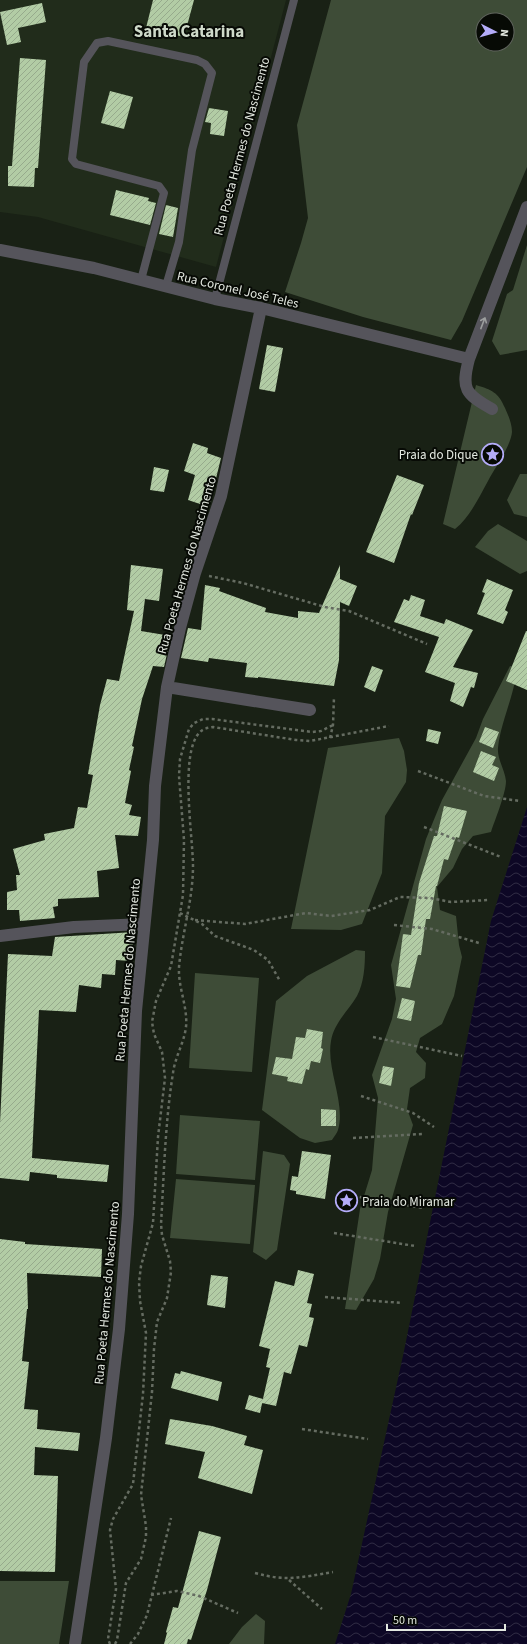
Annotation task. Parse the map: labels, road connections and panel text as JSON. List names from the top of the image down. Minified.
{"streets":{"street":["Rua Poeta Hermes do Nascimento","Rua Coronel José Teles"]},"crossings":[["Rua Poeta Hermes do Nascimento","Rua Coronel José Teles"]],"districts":["Santa Catarina"],"places":{"place":["Praia do Dique","Praia do Miramar"]},"scale_bar":"50 m","north":"right"}
